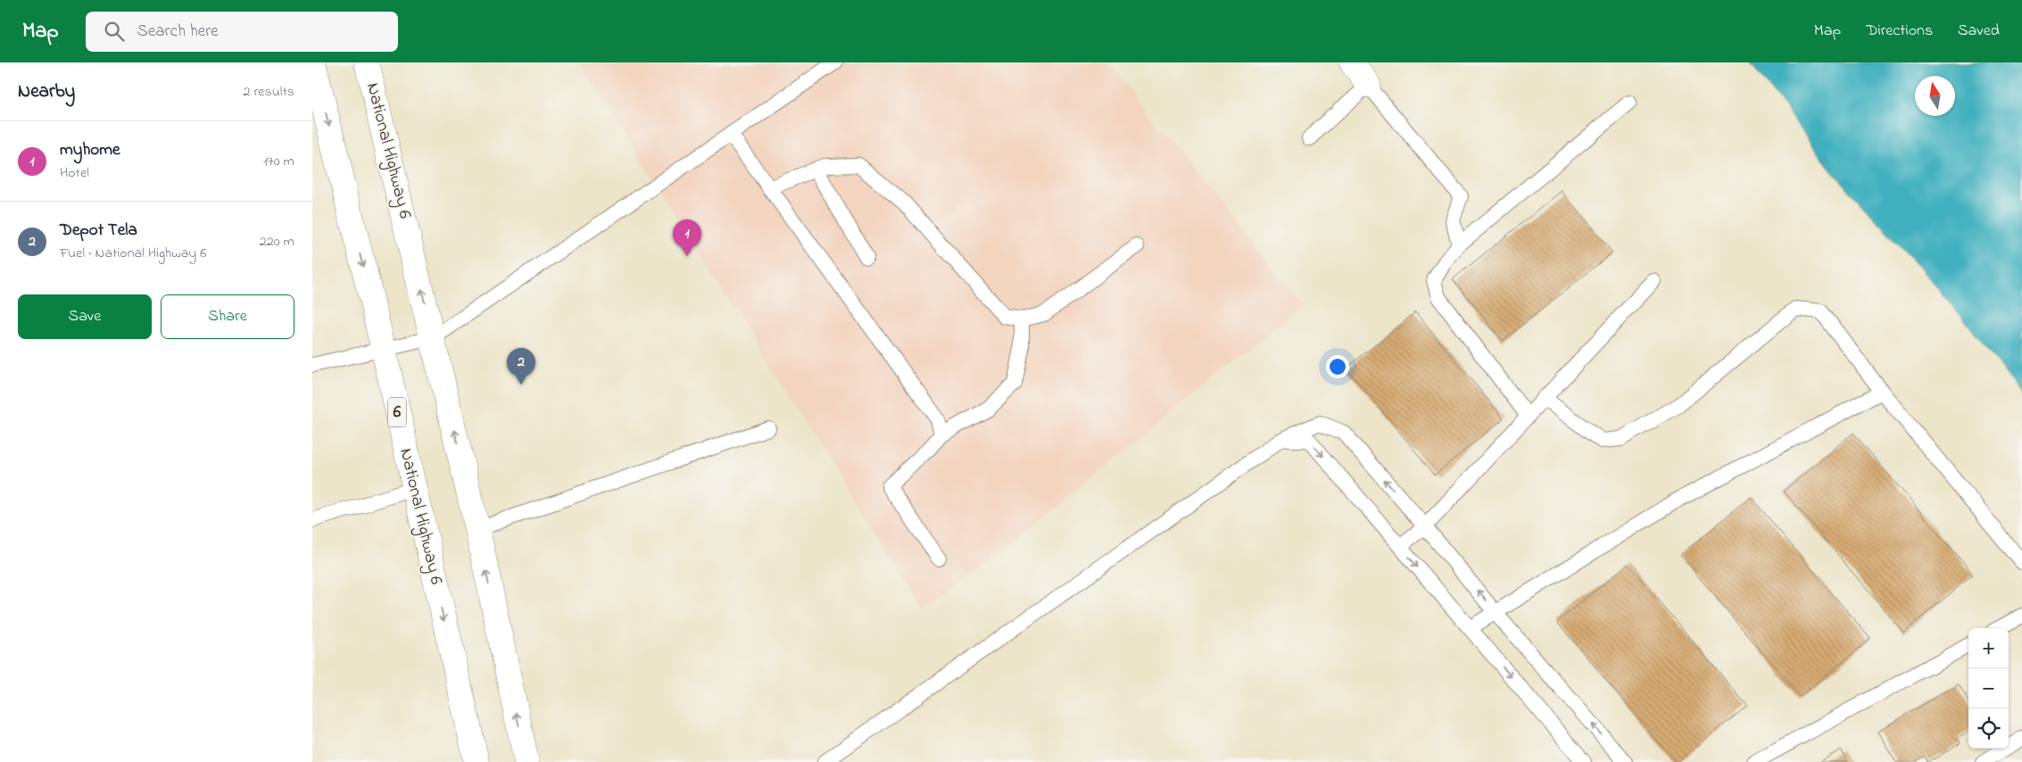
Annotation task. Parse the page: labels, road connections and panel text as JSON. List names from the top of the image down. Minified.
{"streets":{"main road":["National Highway 6","6"]},"north":"top","page":{"header":"Map","search":"Search here","nav":["Map","Directions","Saved"],"heading":["Nearby","2 results"],"list":[{"mark":"1","name":"myhome","note":"Hotel","value":"170 m"},{"mark":"2","name":"Depot Tela","note":"Fuel · National Highway 6","value":"220 m"}],"pins":["1","2"],"buttons":["Save","Share"],"map_buttons":["+","−"]}}
